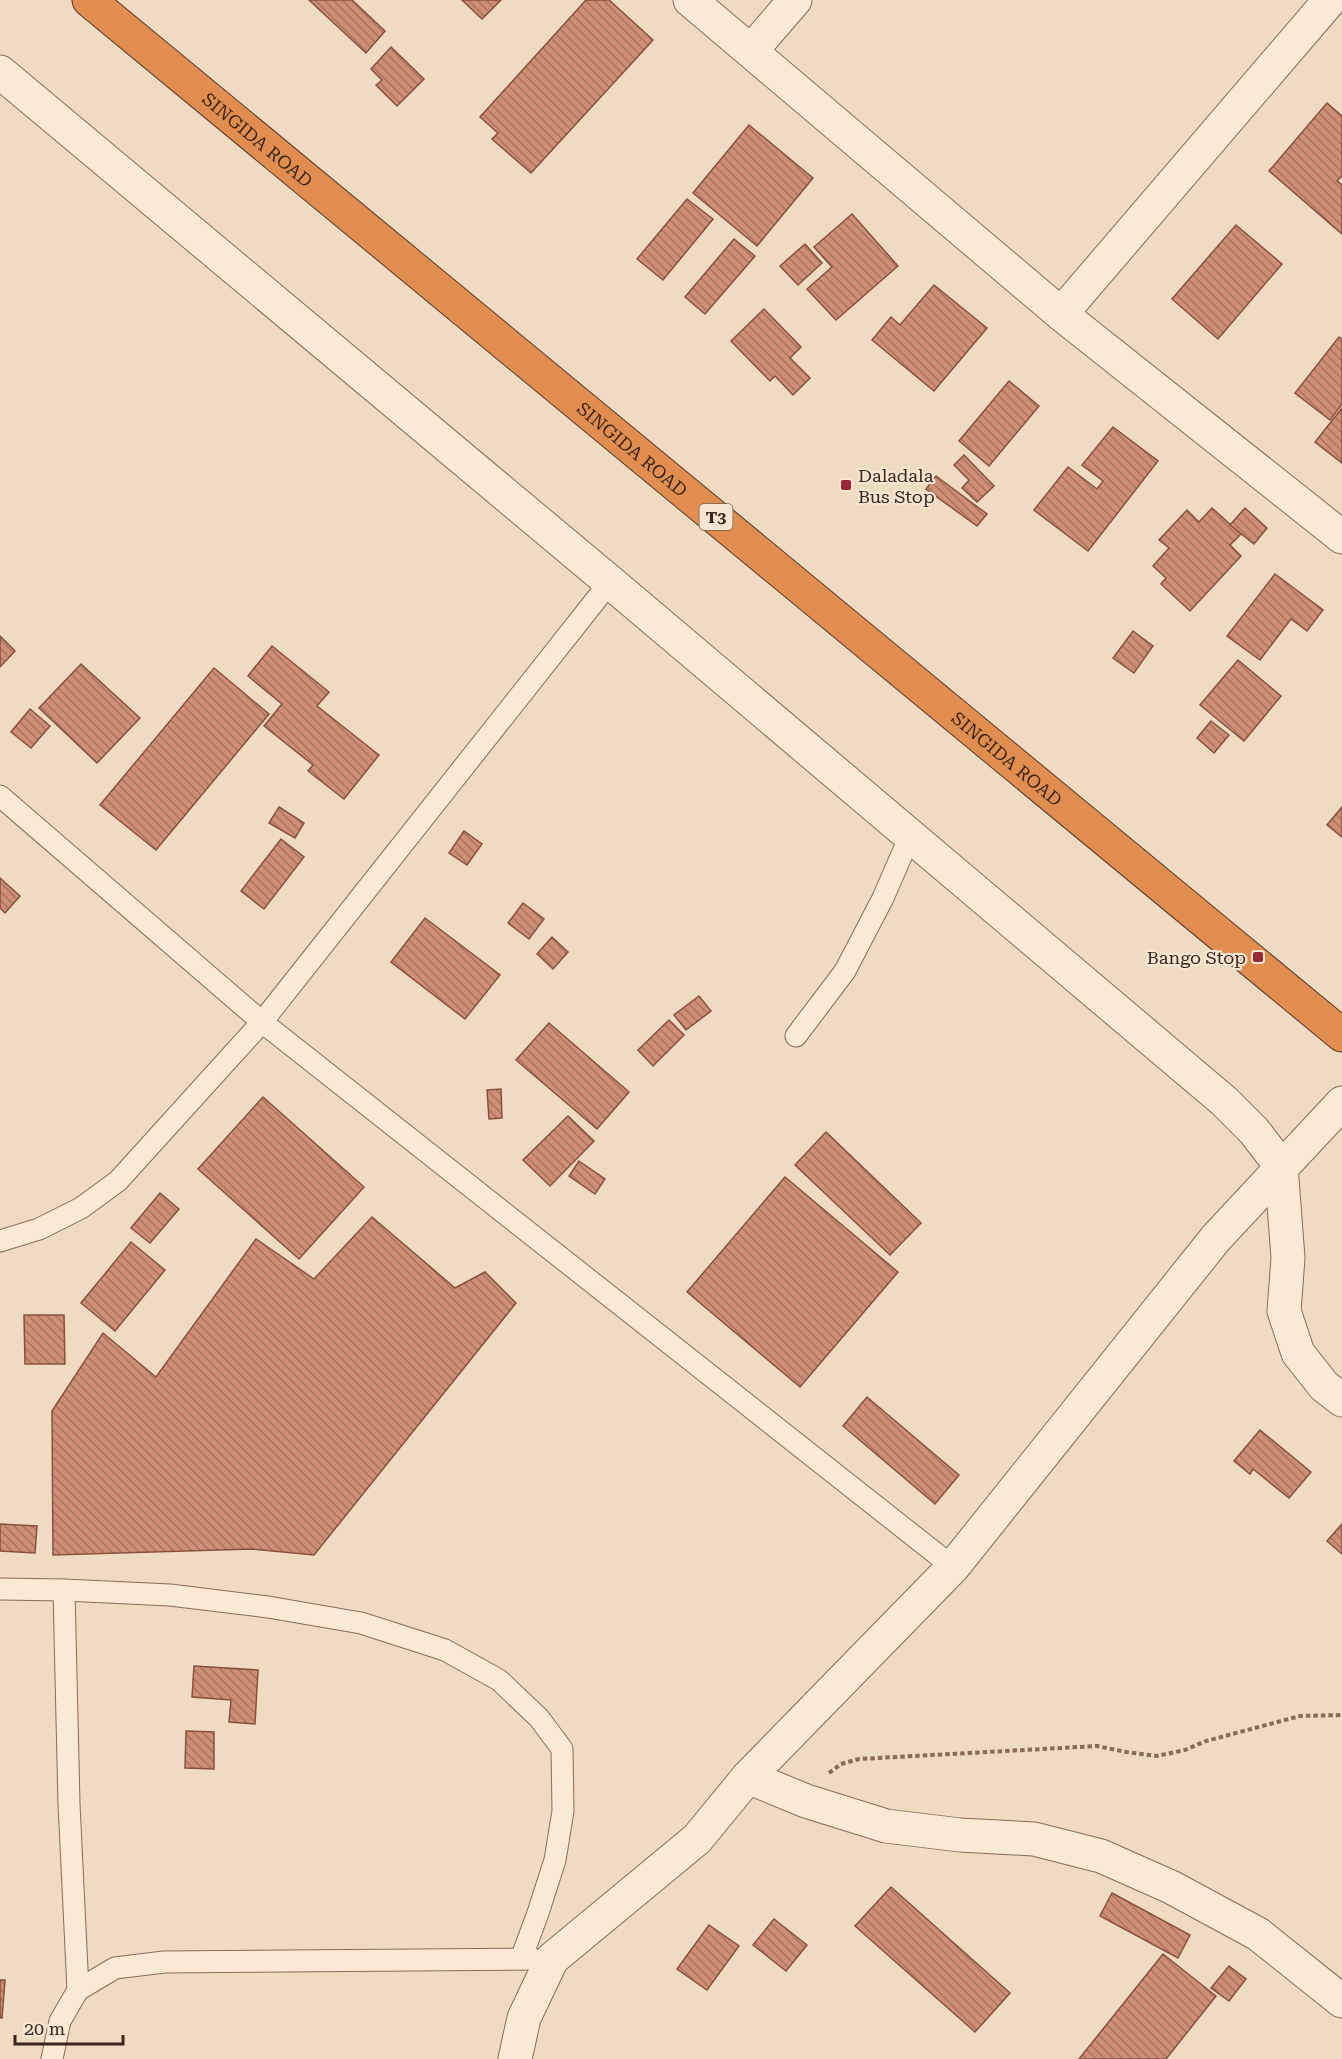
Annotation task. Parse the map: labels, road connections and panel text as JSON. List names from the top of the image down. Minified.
{"streets":{"highway":["SINGIDA ROAD","T3"]},"places":{"transit":["Daladala Bus Stop","Bango Stop"]},"scale_bar":"20 m"}
